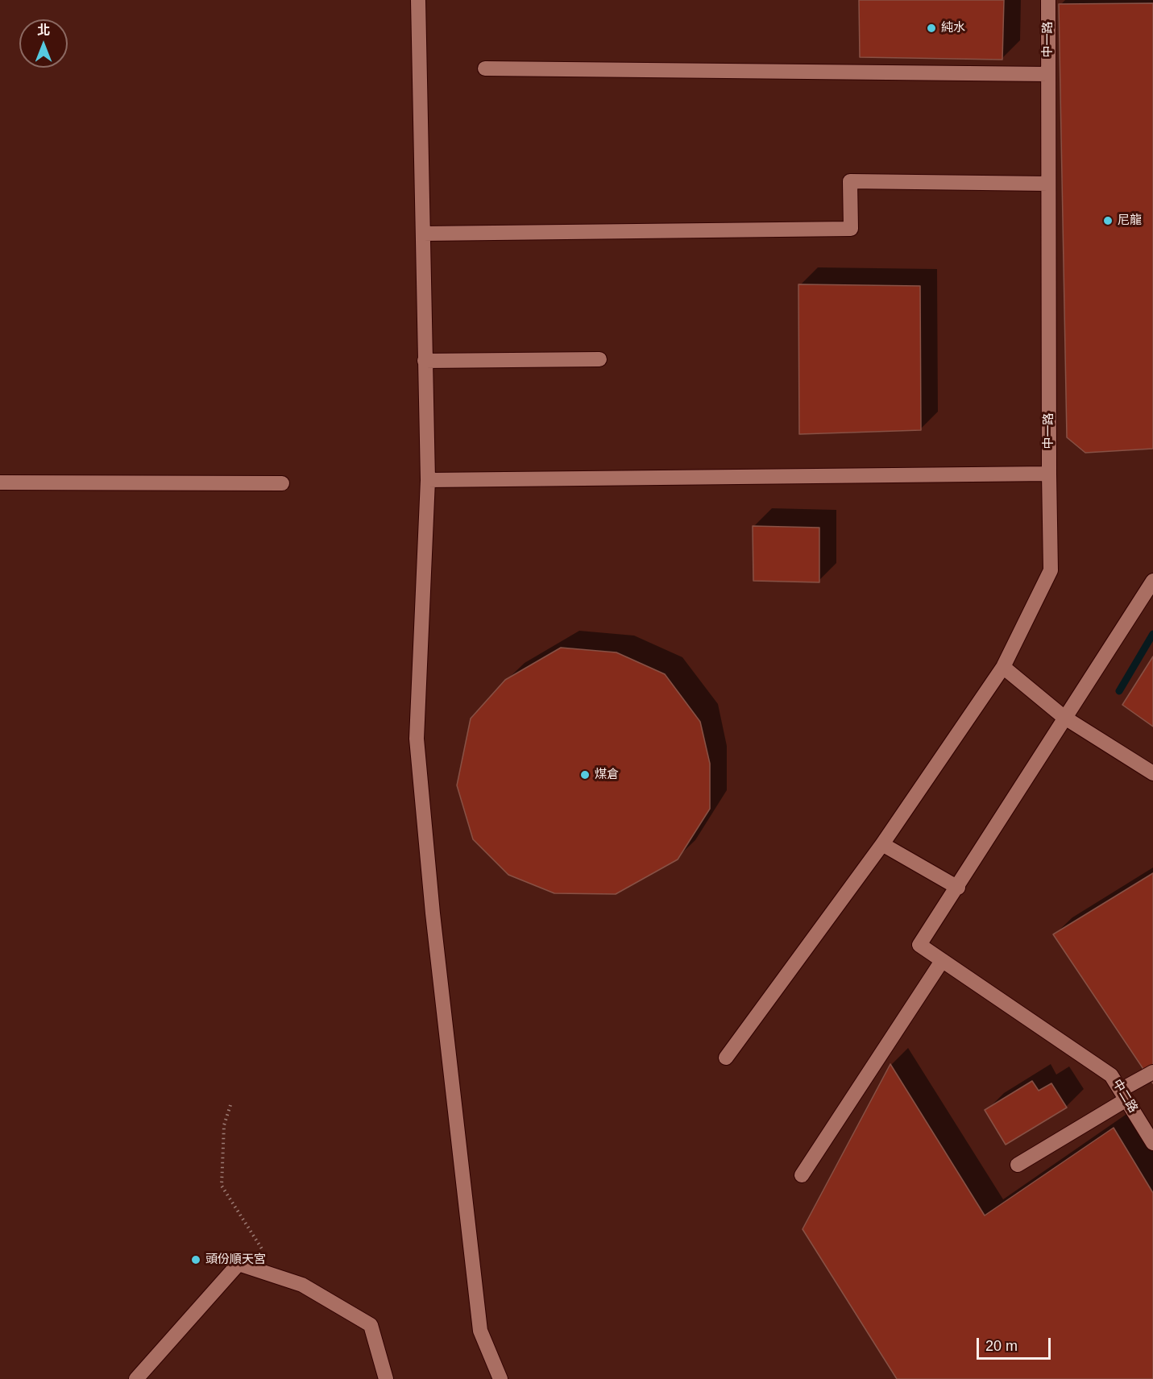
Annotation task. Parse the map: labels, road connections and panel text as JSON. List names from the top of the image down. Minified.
{"streets":{"lane":["中一路","中二路"]},"places":["純水","尼龍","煤倉","頭份順天宮"],"scale_bar":"20 m","north":"top"}
